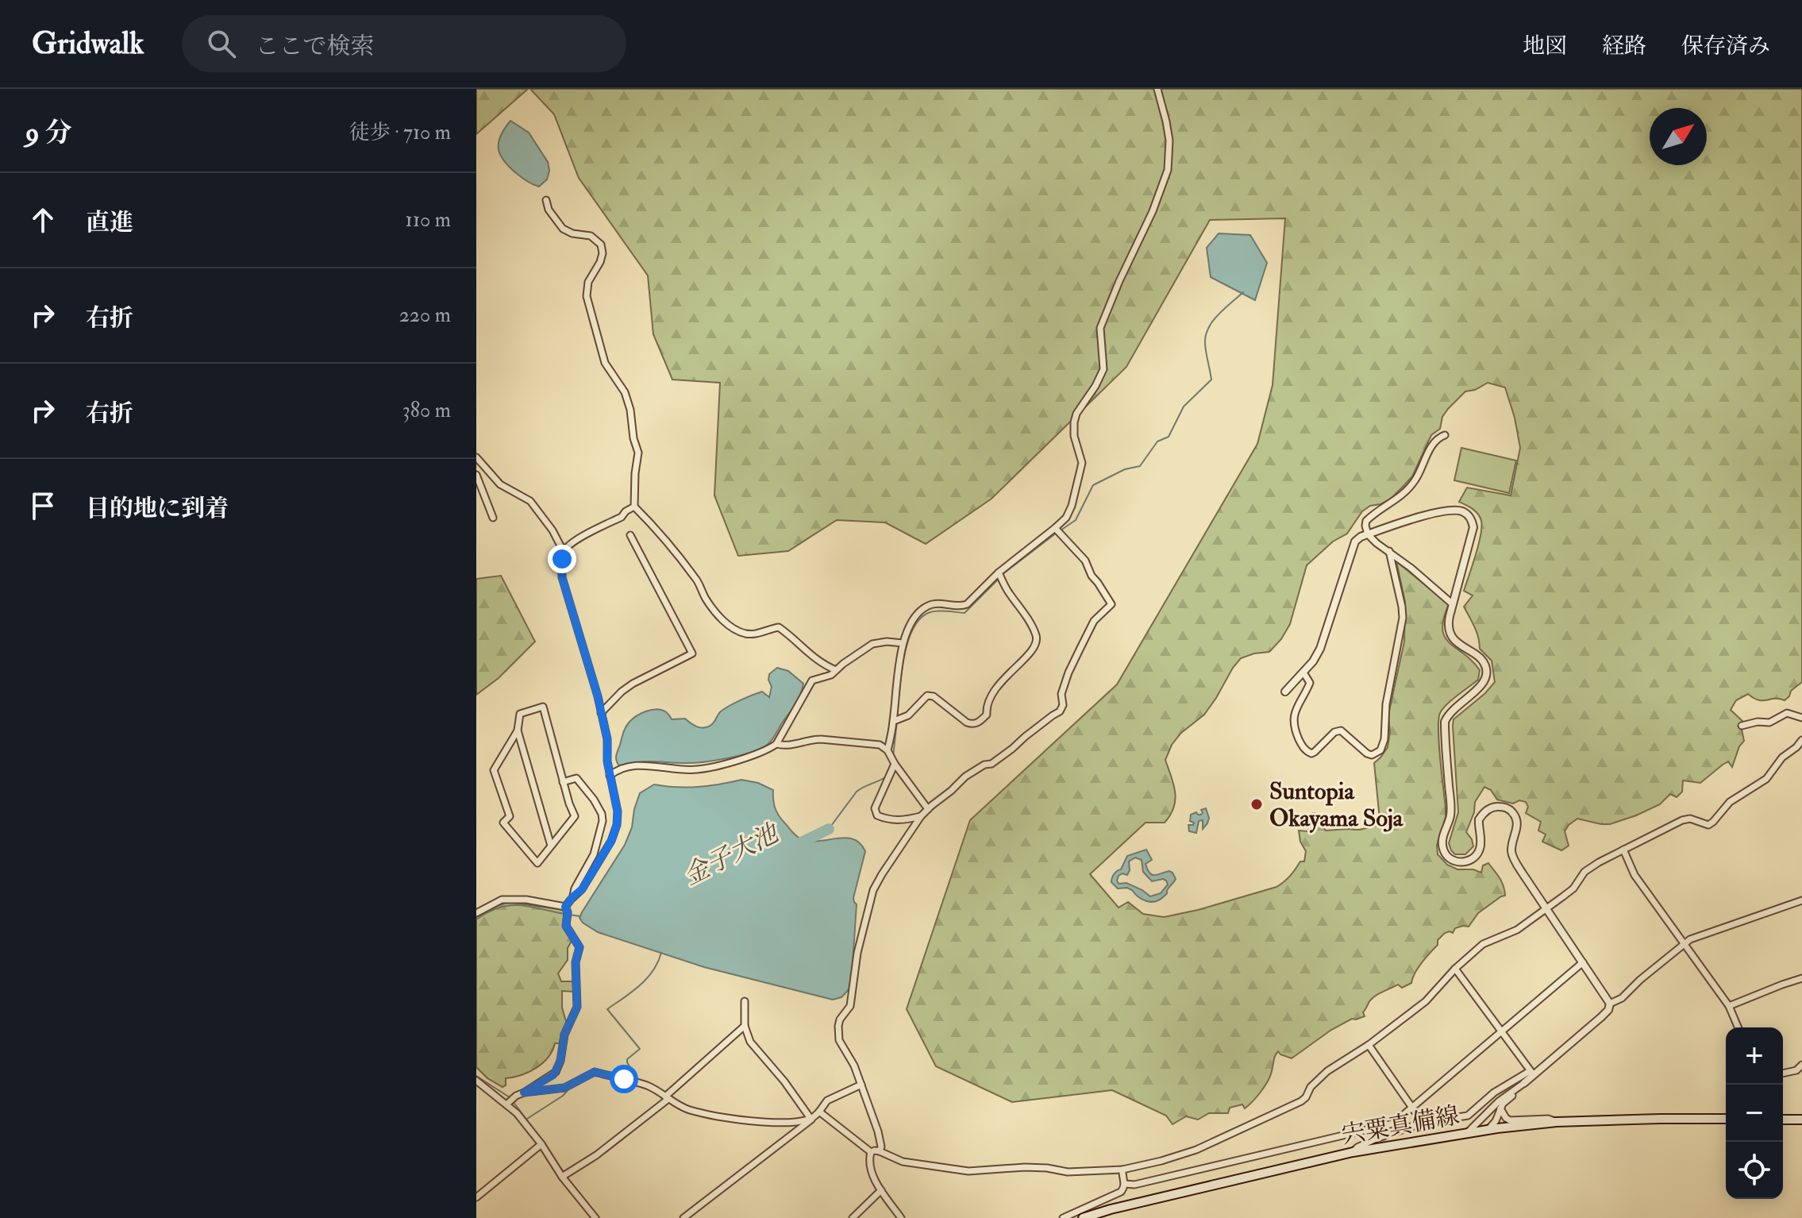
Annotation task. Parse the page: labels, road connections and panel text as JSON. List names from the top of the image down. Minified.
{"streets":{"main road":["宍粟真備線"]},"water":["金子大池"],"places":["Suntopia Okayama Soja"],"north":"top right","page":{"header":"Gridwalk","search":"ここで検索","nav":["地図","経路","保存済み"],"heading":["9 分","徒歩 · 710 m"],"list":[["直進","110 m"],["右折","220 m"],["右折","380 m"],"目的地に到着"],"map_buttons":["+","−"]}}
